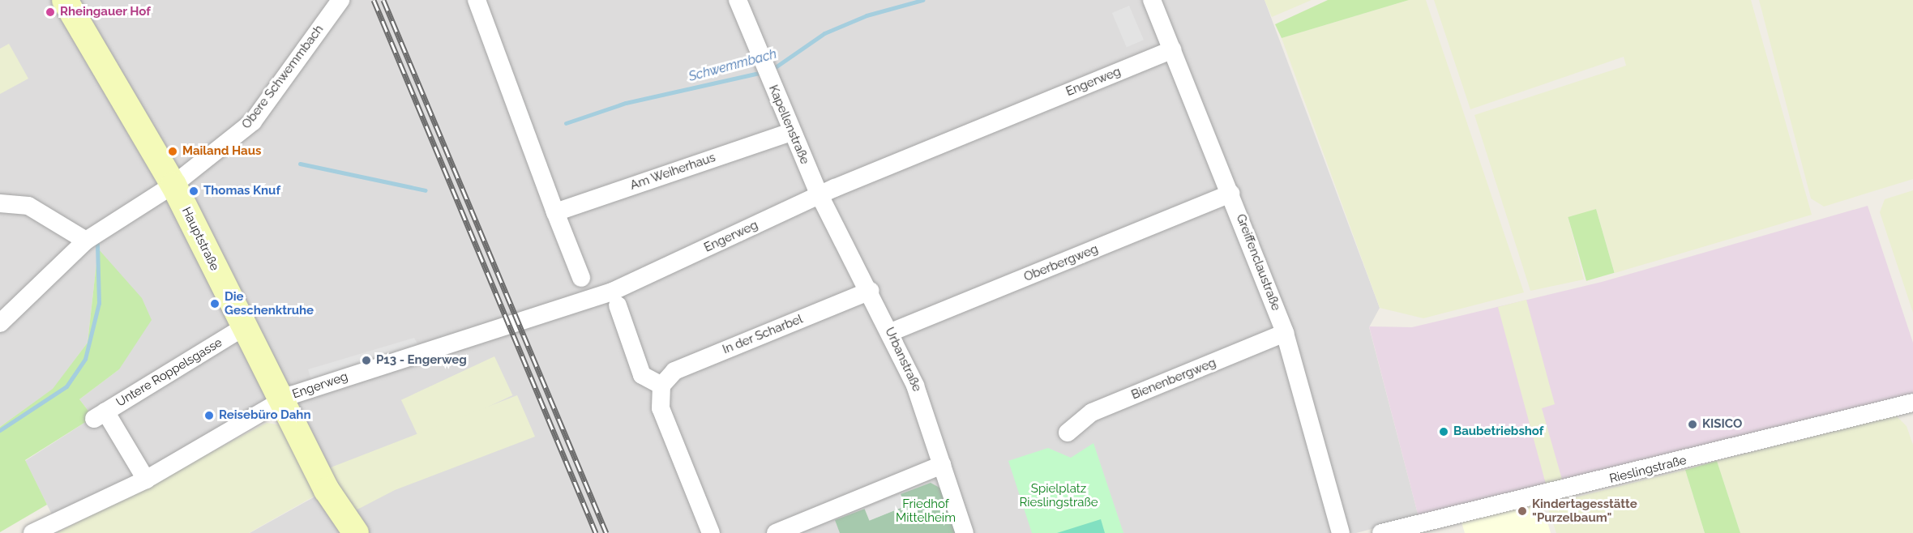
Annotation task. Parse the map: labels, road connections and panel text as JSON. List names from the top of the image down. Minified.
{"streets":{"main road":["Hauptstraße"],"street":["Obere Schwemmbach","Engerweg","Kapellenstraße","Am Weiherhaus","Greiffenclaustraße","Oberbergweg","In der Scharbel","Urbanstraße","Untere Roppelsgasse","Bienenbergweg","Rieslingstraße"]},"crossings":[["Obere Schwemmbach","Hauptstraße"],["Engerweg","Kapellenstraße"],["Engerweg","Hauptstraße"],["Engerweg","Greiffenclaustraße"],["Engerweg","Urbanstraße"],["Engerweg","Untere Roppelsgasse"],["Kapellenstraße","Am Weiherhaus"],["Kapellenstraße","Urbanstraße"],["Hauptstraße","Untere Roppelsgasse"],["Greiffenclaustraße","Oberbergweg"],["Greiffenclaustraße","Bienenbergweg"],["Oberbergweg","Urbanstraße"],["In der Scharbel","Urbanstraße"]],"water":["Schwemmbach"],"parks":["Spielplatz Rieslingstraße","Friedhof Mittelheim"],"places":["Rheingauer Hof","Mailand Haus","Thomas Knuf","Die Geschenktruhe","P13 - Engerweg","Reisebüro Dahn","KISICO","Baubetriebshof","Kindertagesstätte \"Purzelbaum\""]}
